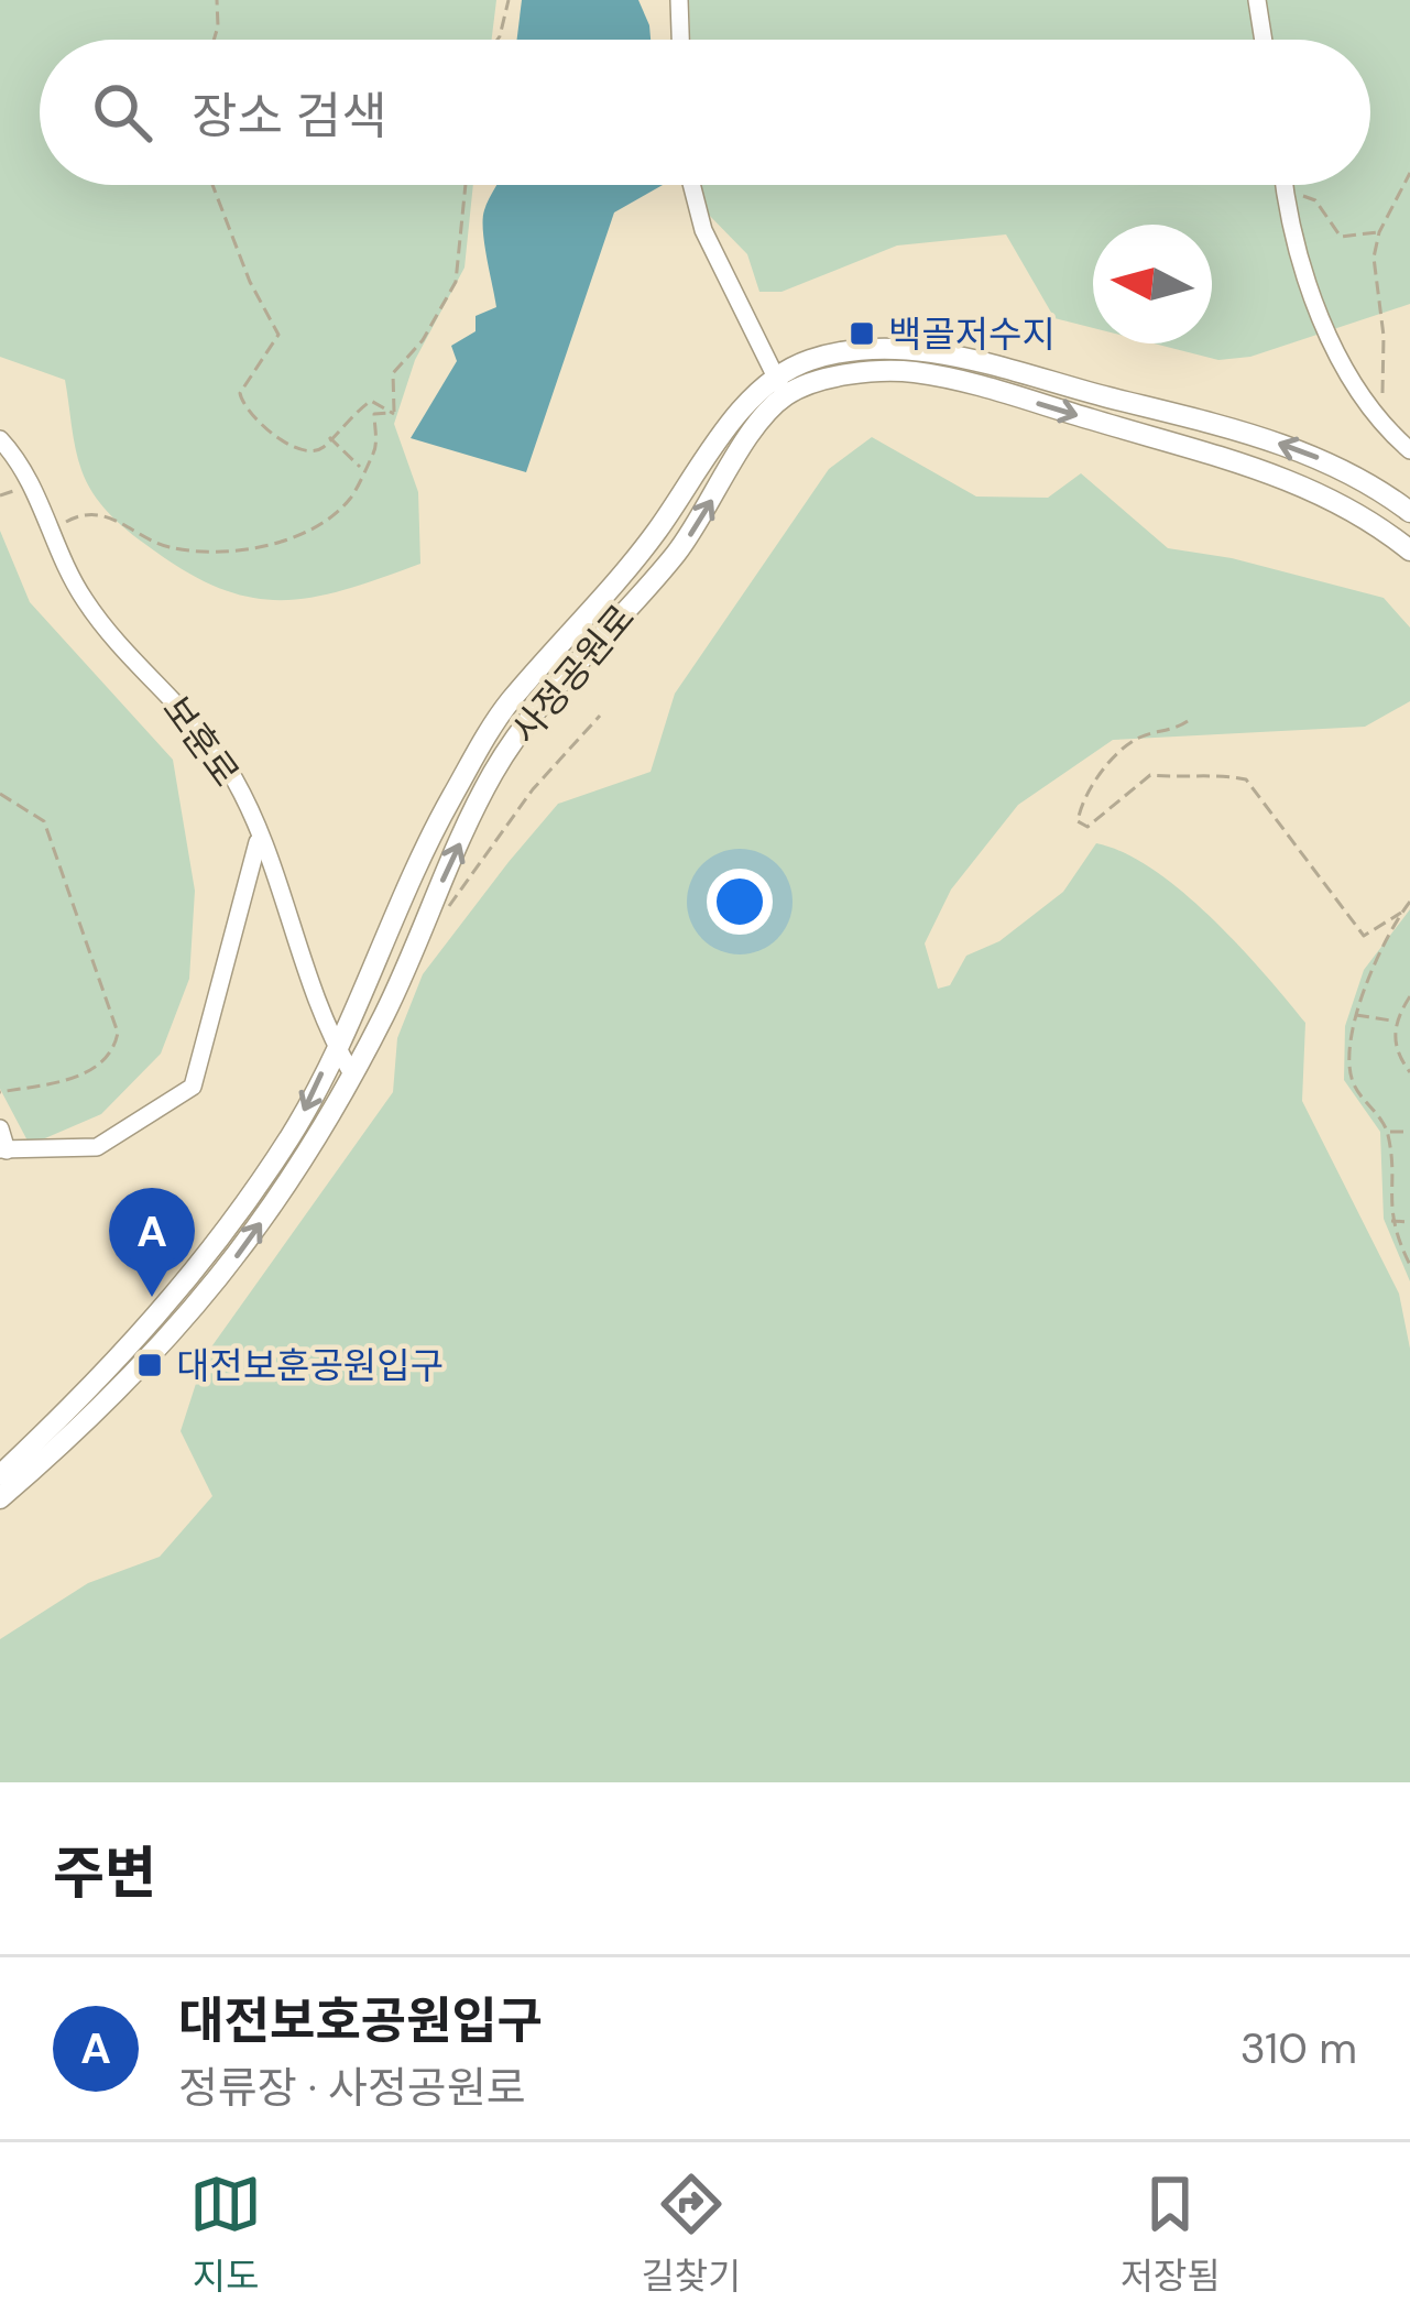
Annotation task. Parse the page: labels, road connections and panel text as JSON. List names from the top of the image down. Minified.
{"streets":{"main road":["사정공원로"],"street":["보훈로"]},"crossings":[["사정공원로","보훈로"]],"places":{"transit":["백골저수지","대전보훈공원입구"]},"north":"left","page":{"search":"장소 검색","pins":"A","heading":"주변","list":[{"mark":"A","name":"대전보호공원입구","note":"정류장 · 사정공원로","value":"310 m"}],"nav":["지도","길찾기","저장됨"]}}
